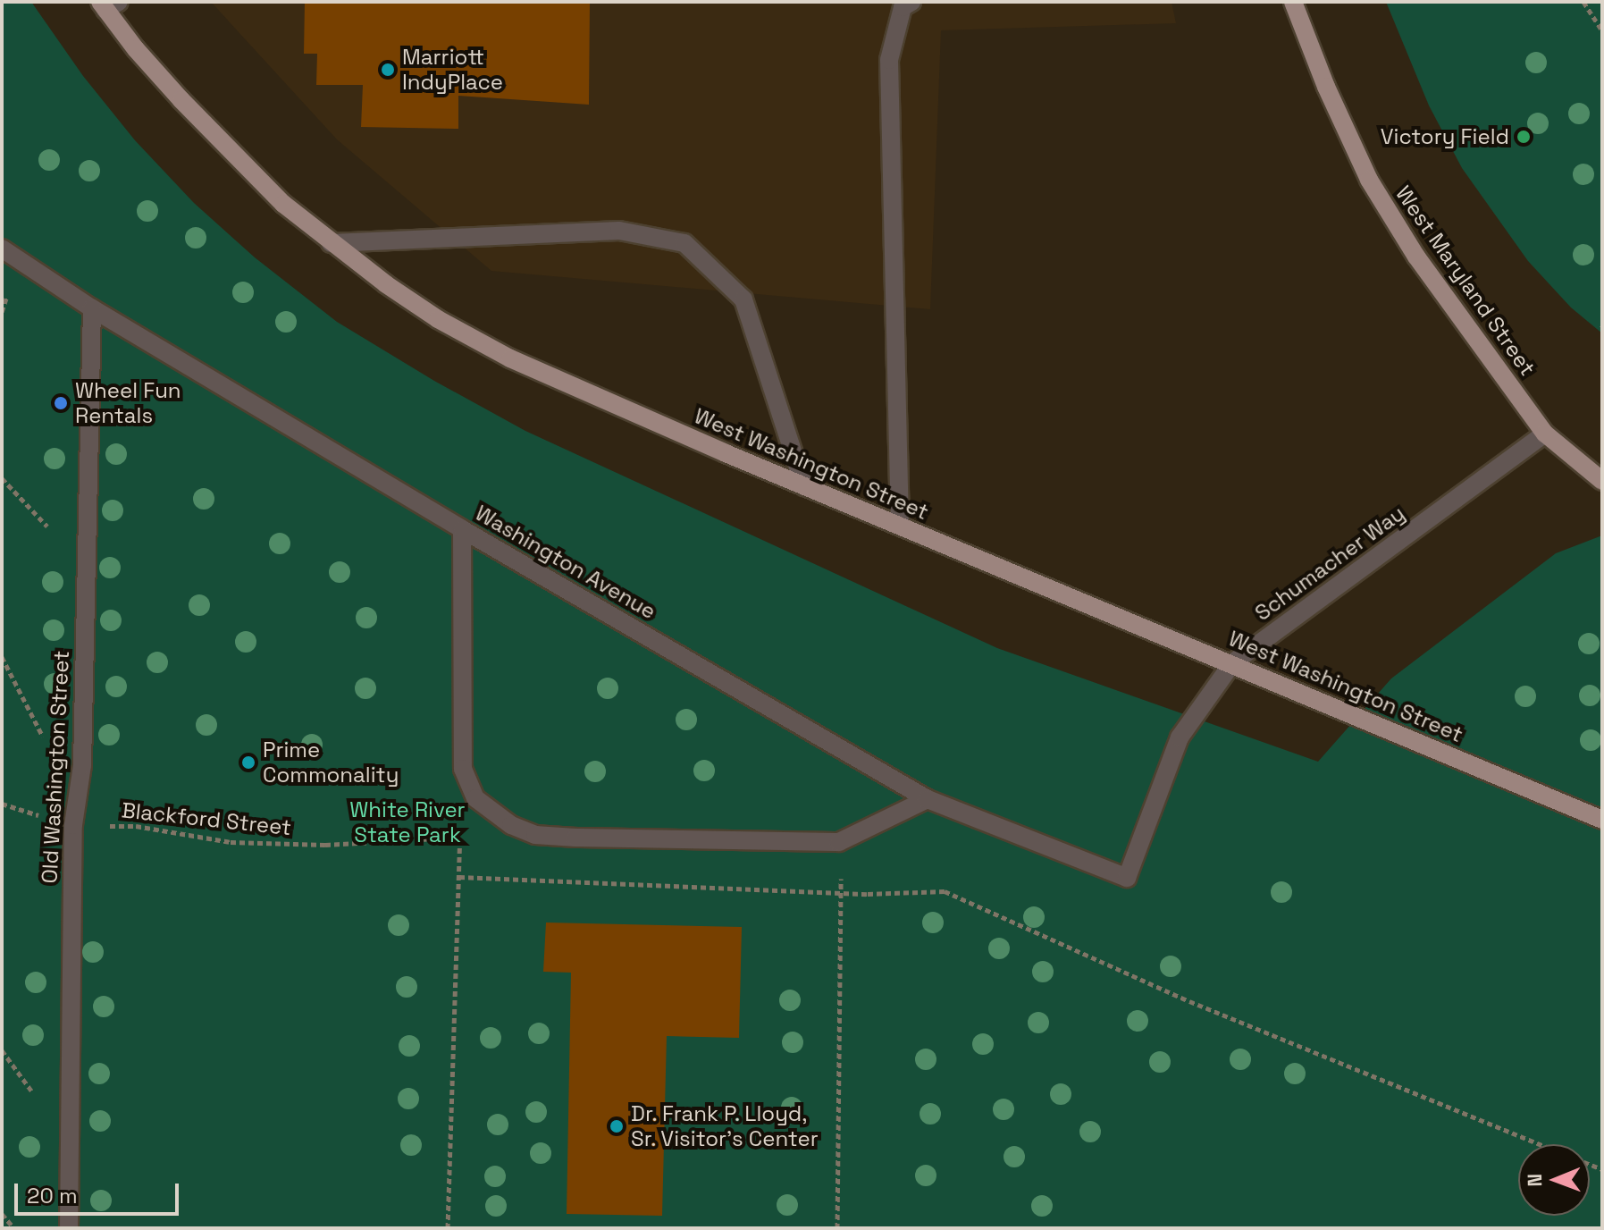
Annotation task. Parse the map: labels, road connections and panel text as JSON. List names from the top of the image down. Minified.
{"streets":{"main road":["West Maryland Street","West Washington Street"],"street":["Washington Avenue","Schumacher Way","Old Washington Street"],"path":["Blackford Street"]},"crossings":[["West Maryland Street","Schumacher Way"],["West Washington Street","Schumacher Way"],["Washington Avenue","Schumacher Way"],["Washington Avenue","Old Washington Street"],["Old Washington Street","Blackford Street"]],"parks":["White River State Park"],"places":["Marriott IndyPlace","Victory Field","Wheel Fun Rentals","Prime Commonality","Dr. Frank P. Lloyd, Sr. Visitor's Center"],"scale_bar":"20 m","north":"left"}
